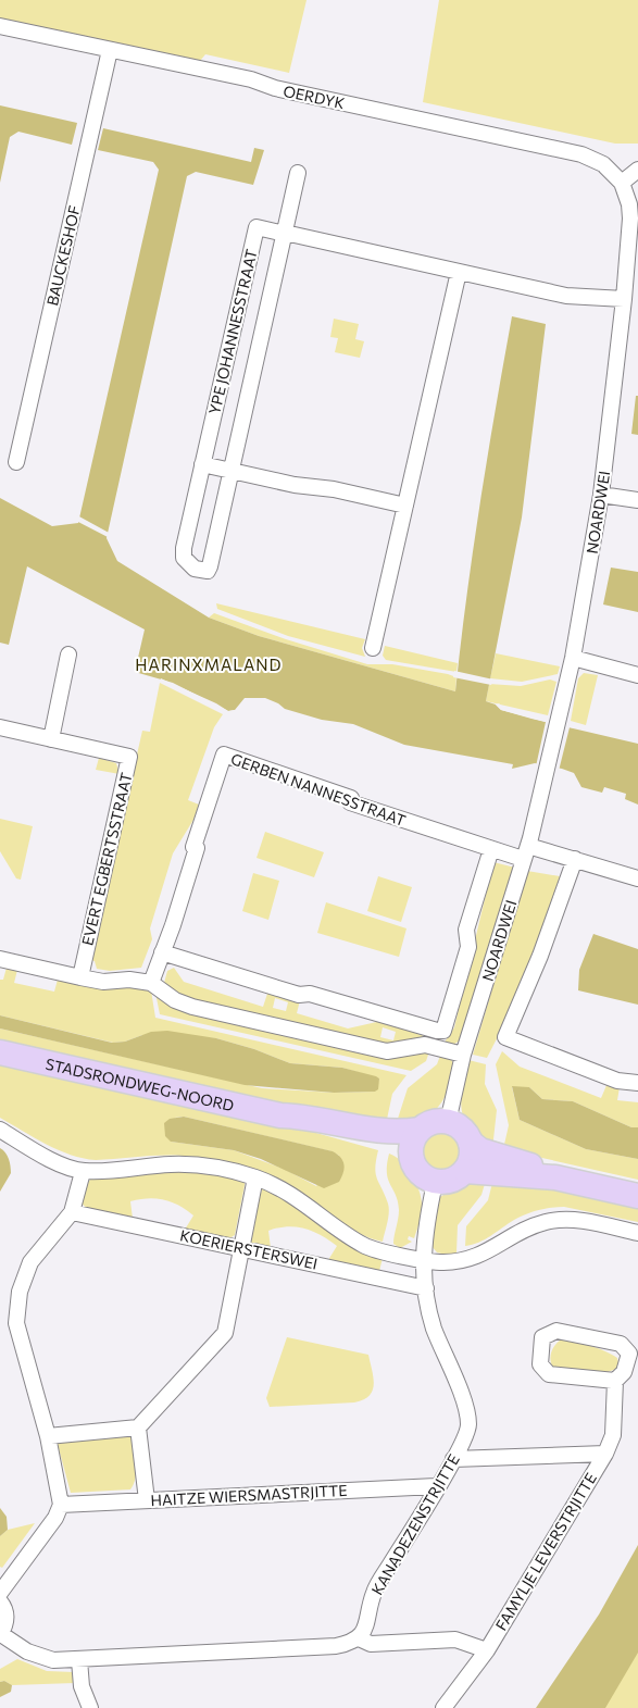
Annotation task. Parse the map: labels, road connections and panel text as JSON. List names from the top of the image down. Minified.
{"streets":{"main road":["STADSRONDWEG-NOORD"],"street":["OERDYK","BAUCKESHOF","YPE JOHANNESSTRAAT","NOARDWEI","GERBEN NANNESSTRAAT","EVERT EGBERTSSTRAAT","KOERIERSTERSWEI","HAITZE WIERSMASTRJITTE","KANADEZENSTRJITTE","FAMYLJE LEVERSTRJITTE"]},"crossings":[["OERDYK","BAUCKESHOF"],["OERDYK","NOARDWEI"],["NOARDWEI","GERBEN NANNESSTRAAT"],["NOARDWEI","STADSRONDWEG-NOORD"],["NOARDWEI","KANADEZENSTRJITTE"],["STADSRONDWEG-NOORD","KANADEZENSTRJITTE"],["KOERIERSTERSWEI","KANADEZENSTRJITTE"],["HAITZE WIERSMASTRJITTE","KANADEZENSTRJITTE"],["KANADEZENSTRJITTE","FAMYLJE LEVERSTRJITTE"]],"districts":["HARINXMALAND"]}
